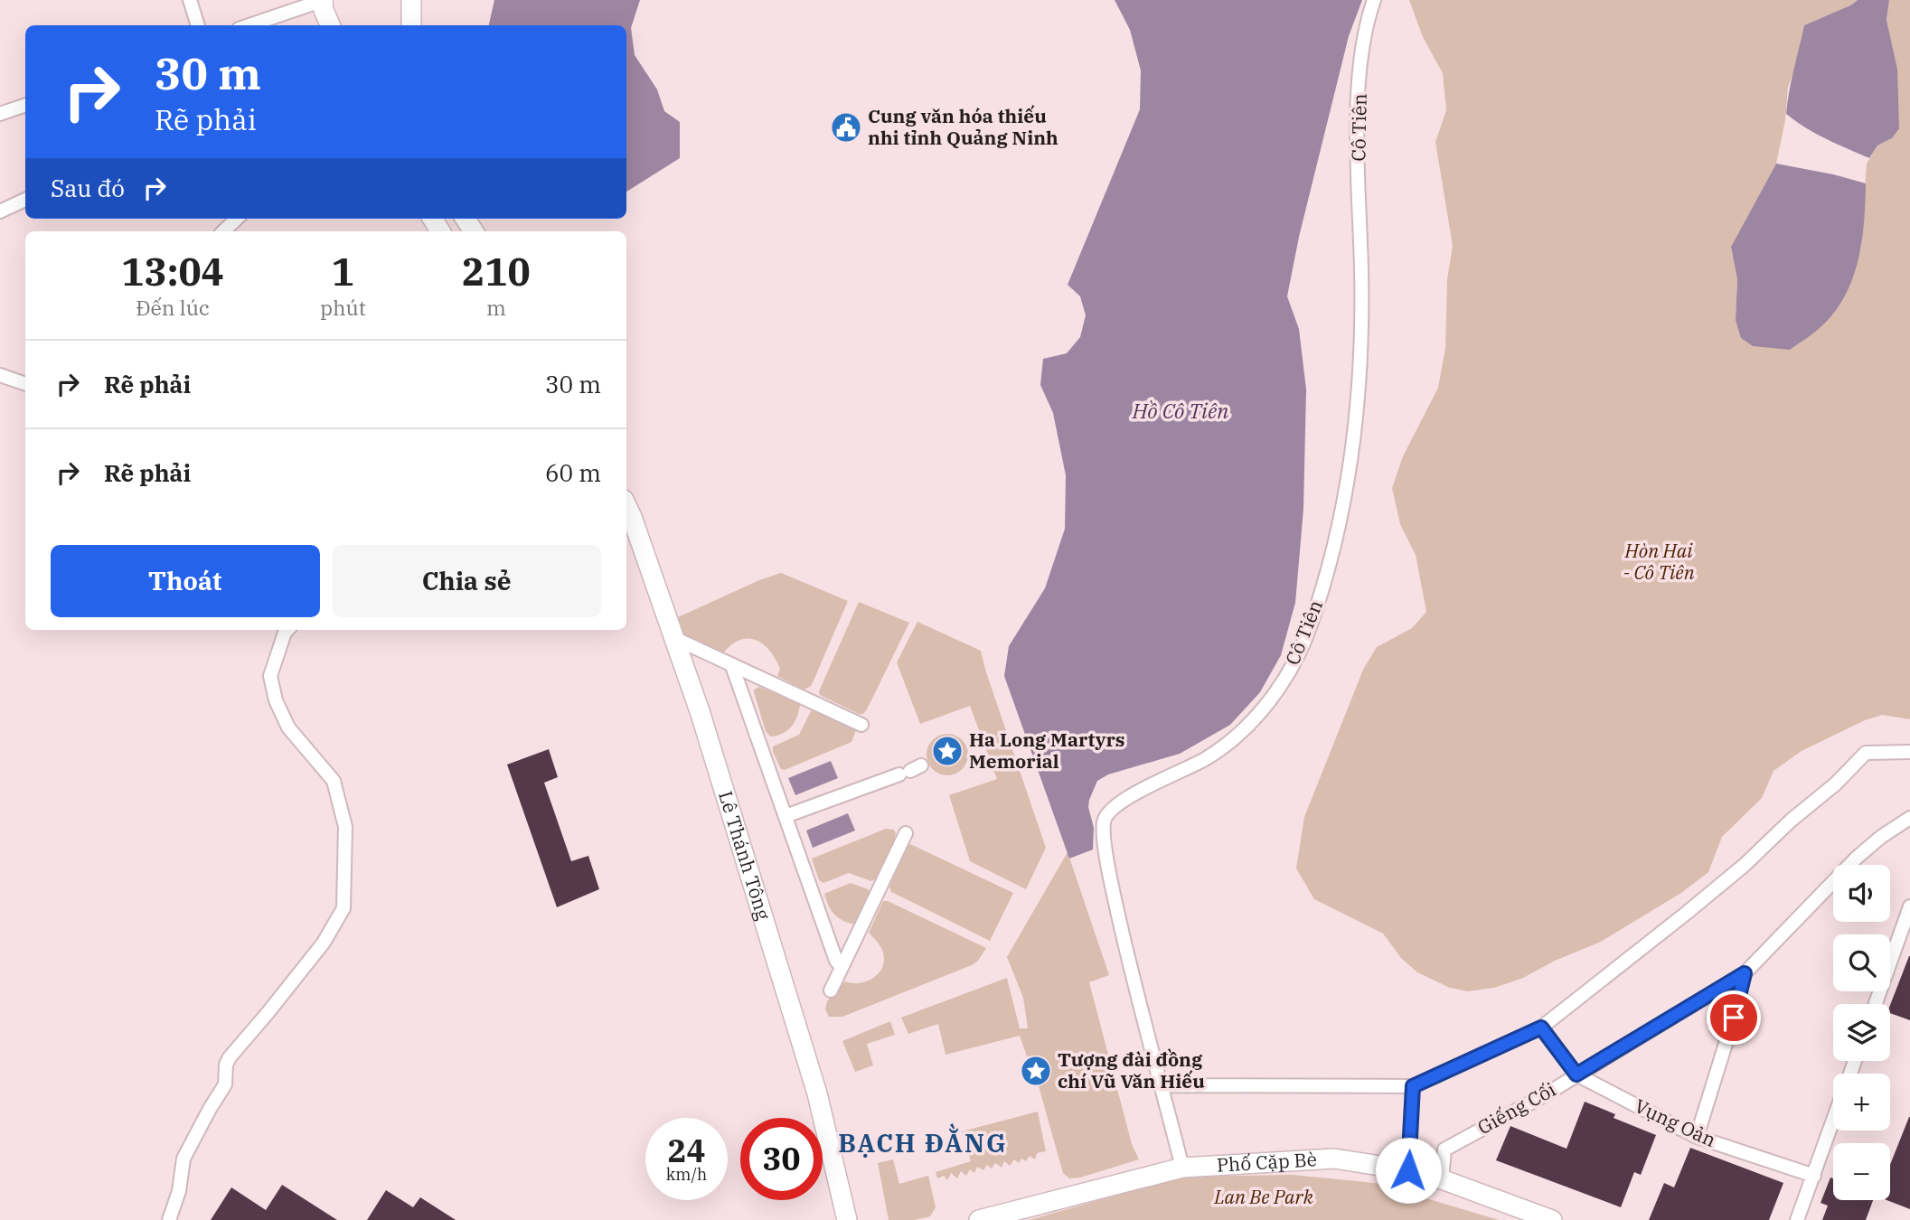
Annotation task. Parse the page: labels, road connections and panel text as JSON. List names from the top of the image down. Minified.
{"streets":{"main road":["Lê Thánh Tông","Phố Cặp Bè"],"street":["Cô Tiên","Giếng Cối","Vụng Oản"]},"crossings":[["Cô Tiên","Phố Cặp Bè"],["Giếng Cối","Vụng Oản"],["Giếng Cối","Phố Cặp Bè"]],"districts":["BẠCH ĐẰNG"],"water":["Hồ Cô Tiên"],"parks":["Hòn Hai - Cô Tiên","Lan Be Park"],"places":{"public building":["Cung văn hóa thiếu nhi tỉnh Quảng Ninh"],"place":["Ha Long Martyrs Memorial","Tượng đài đồng chí Vũ Văn Hiếu"]},"page":{"turn":["30 m","Rẽ phải"],"then":"Sau đó","eta":["13:04","Đến lúc","1","phút","210","m"],"list":[{"name":"Rẽ phải","value":"30 m"},{"name":"Rẽ phải","value":"60 m"}],"buttons":["Thoát","Chia sẻ"],"map_buttons":["+","−"],"speed":"24 km/h","limit":"30"}}
